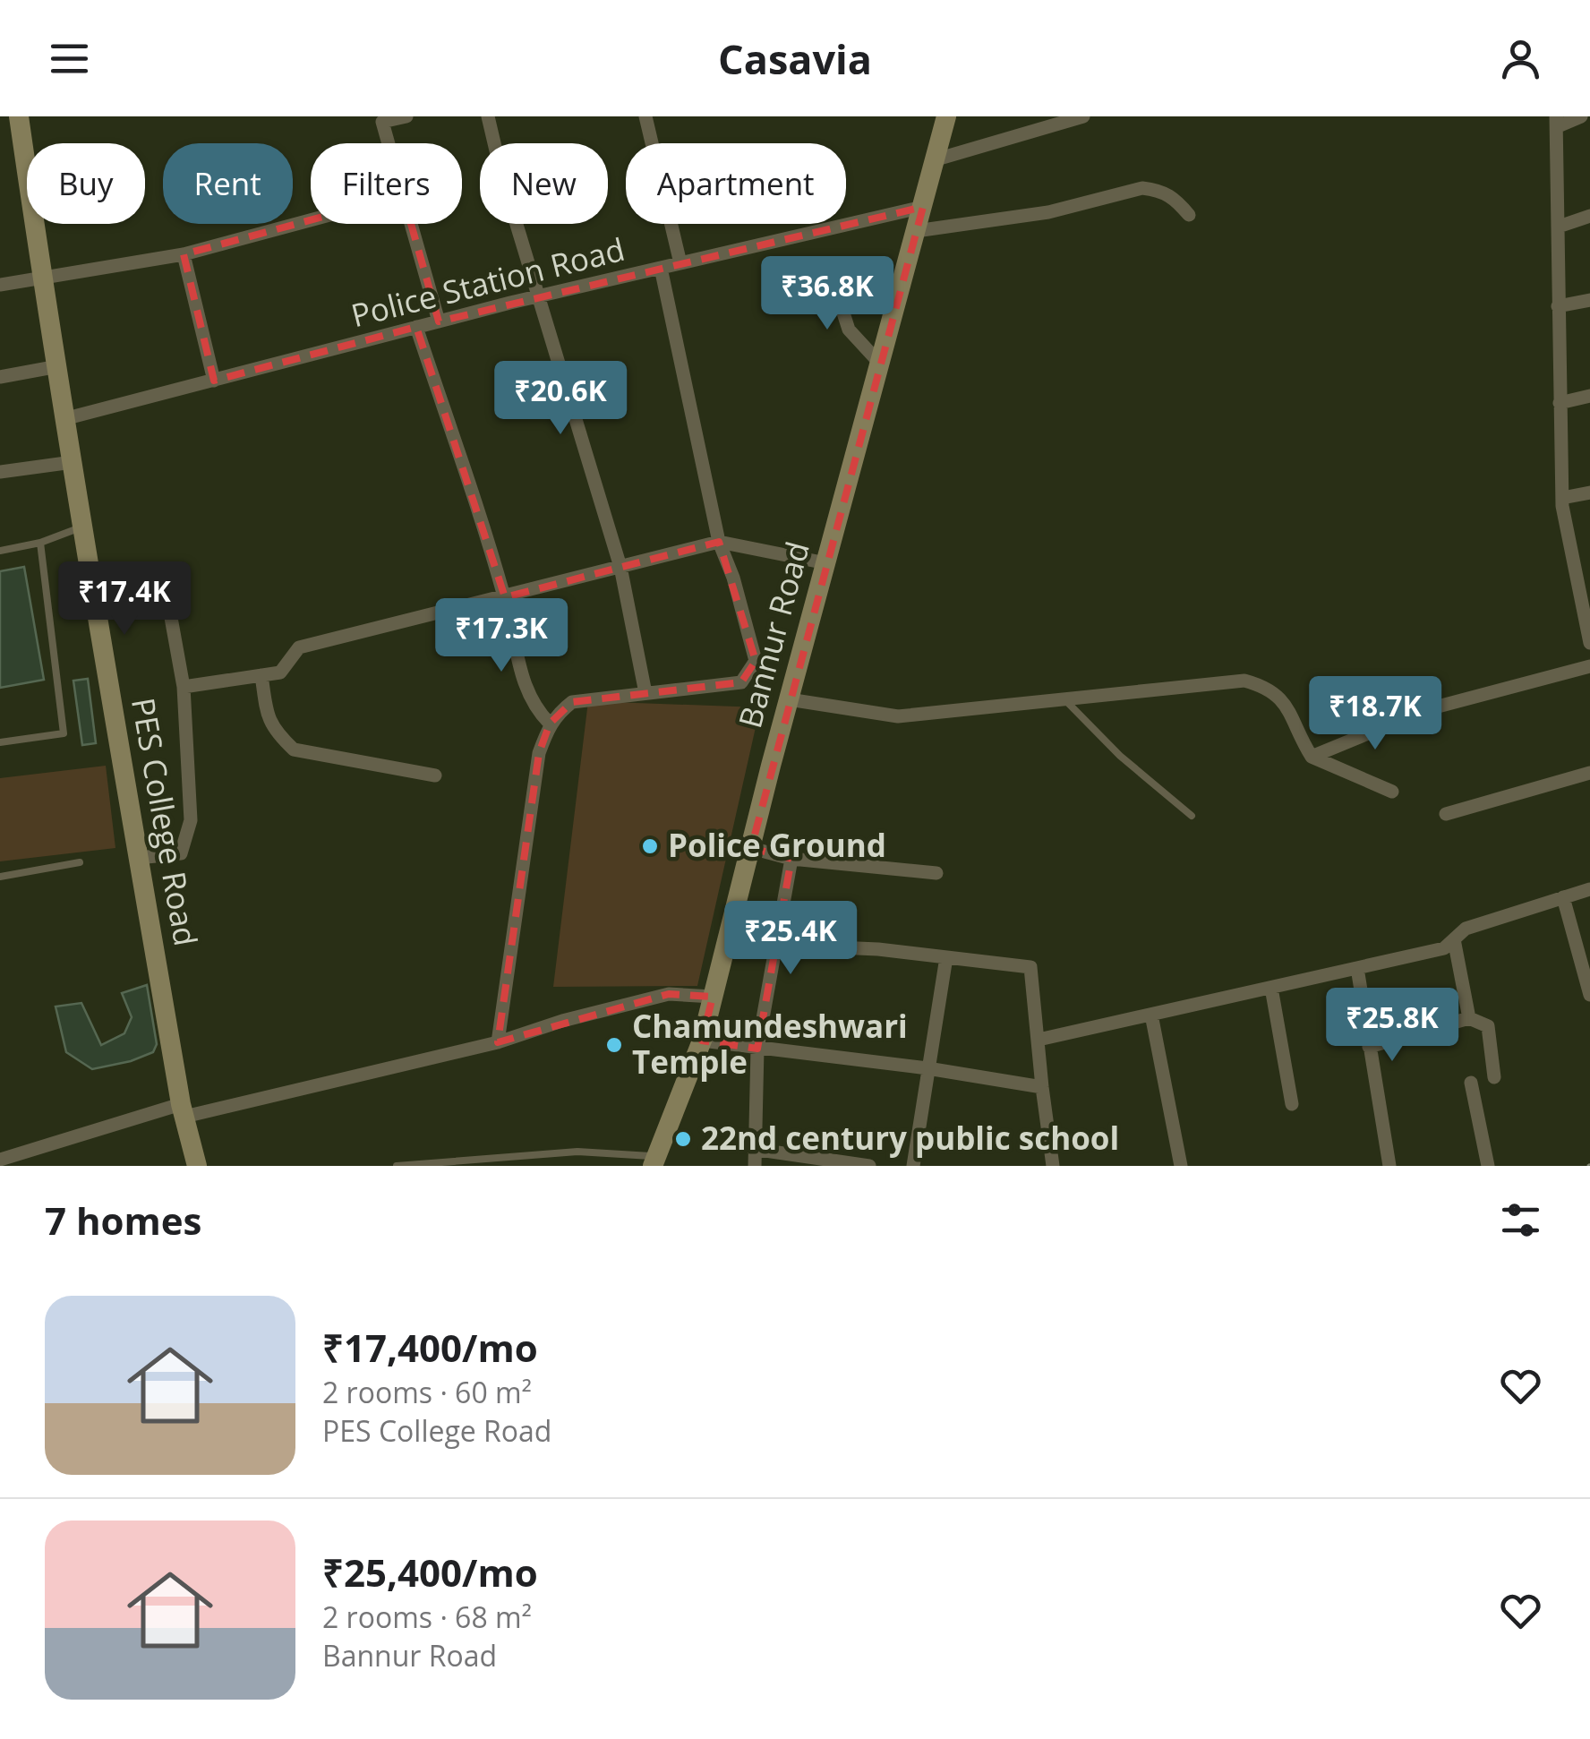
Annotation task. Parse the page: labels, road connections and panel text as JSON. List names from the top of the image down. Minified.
{"streets":{"main road":["Bannur Road","PES College Road"],"street":["Police Station Road"]},"crossings":[["Police Station Road","Bannur Road"],["Police Station Road","PES College Road"]],"places":["Police Ground","Chamundeshwari Temple","22nd century public school"],"page":{"header":"Casavia","chip":["Buy","Rent","Filters","New","Apartment"],"price":["₹36.8K","₹20.6K","₹17.4K","₹17.3K","₹18.7K","₹25.4K","₹25.8K"],"heading":"7 homes","list":[{"name":"₹17,400/mo","note":"2 rooms · 60 m² · PES College Road"},{"name":"₹25,400/mo","note":"2 rooms · 68 m² · Bannur Road"}]}}
